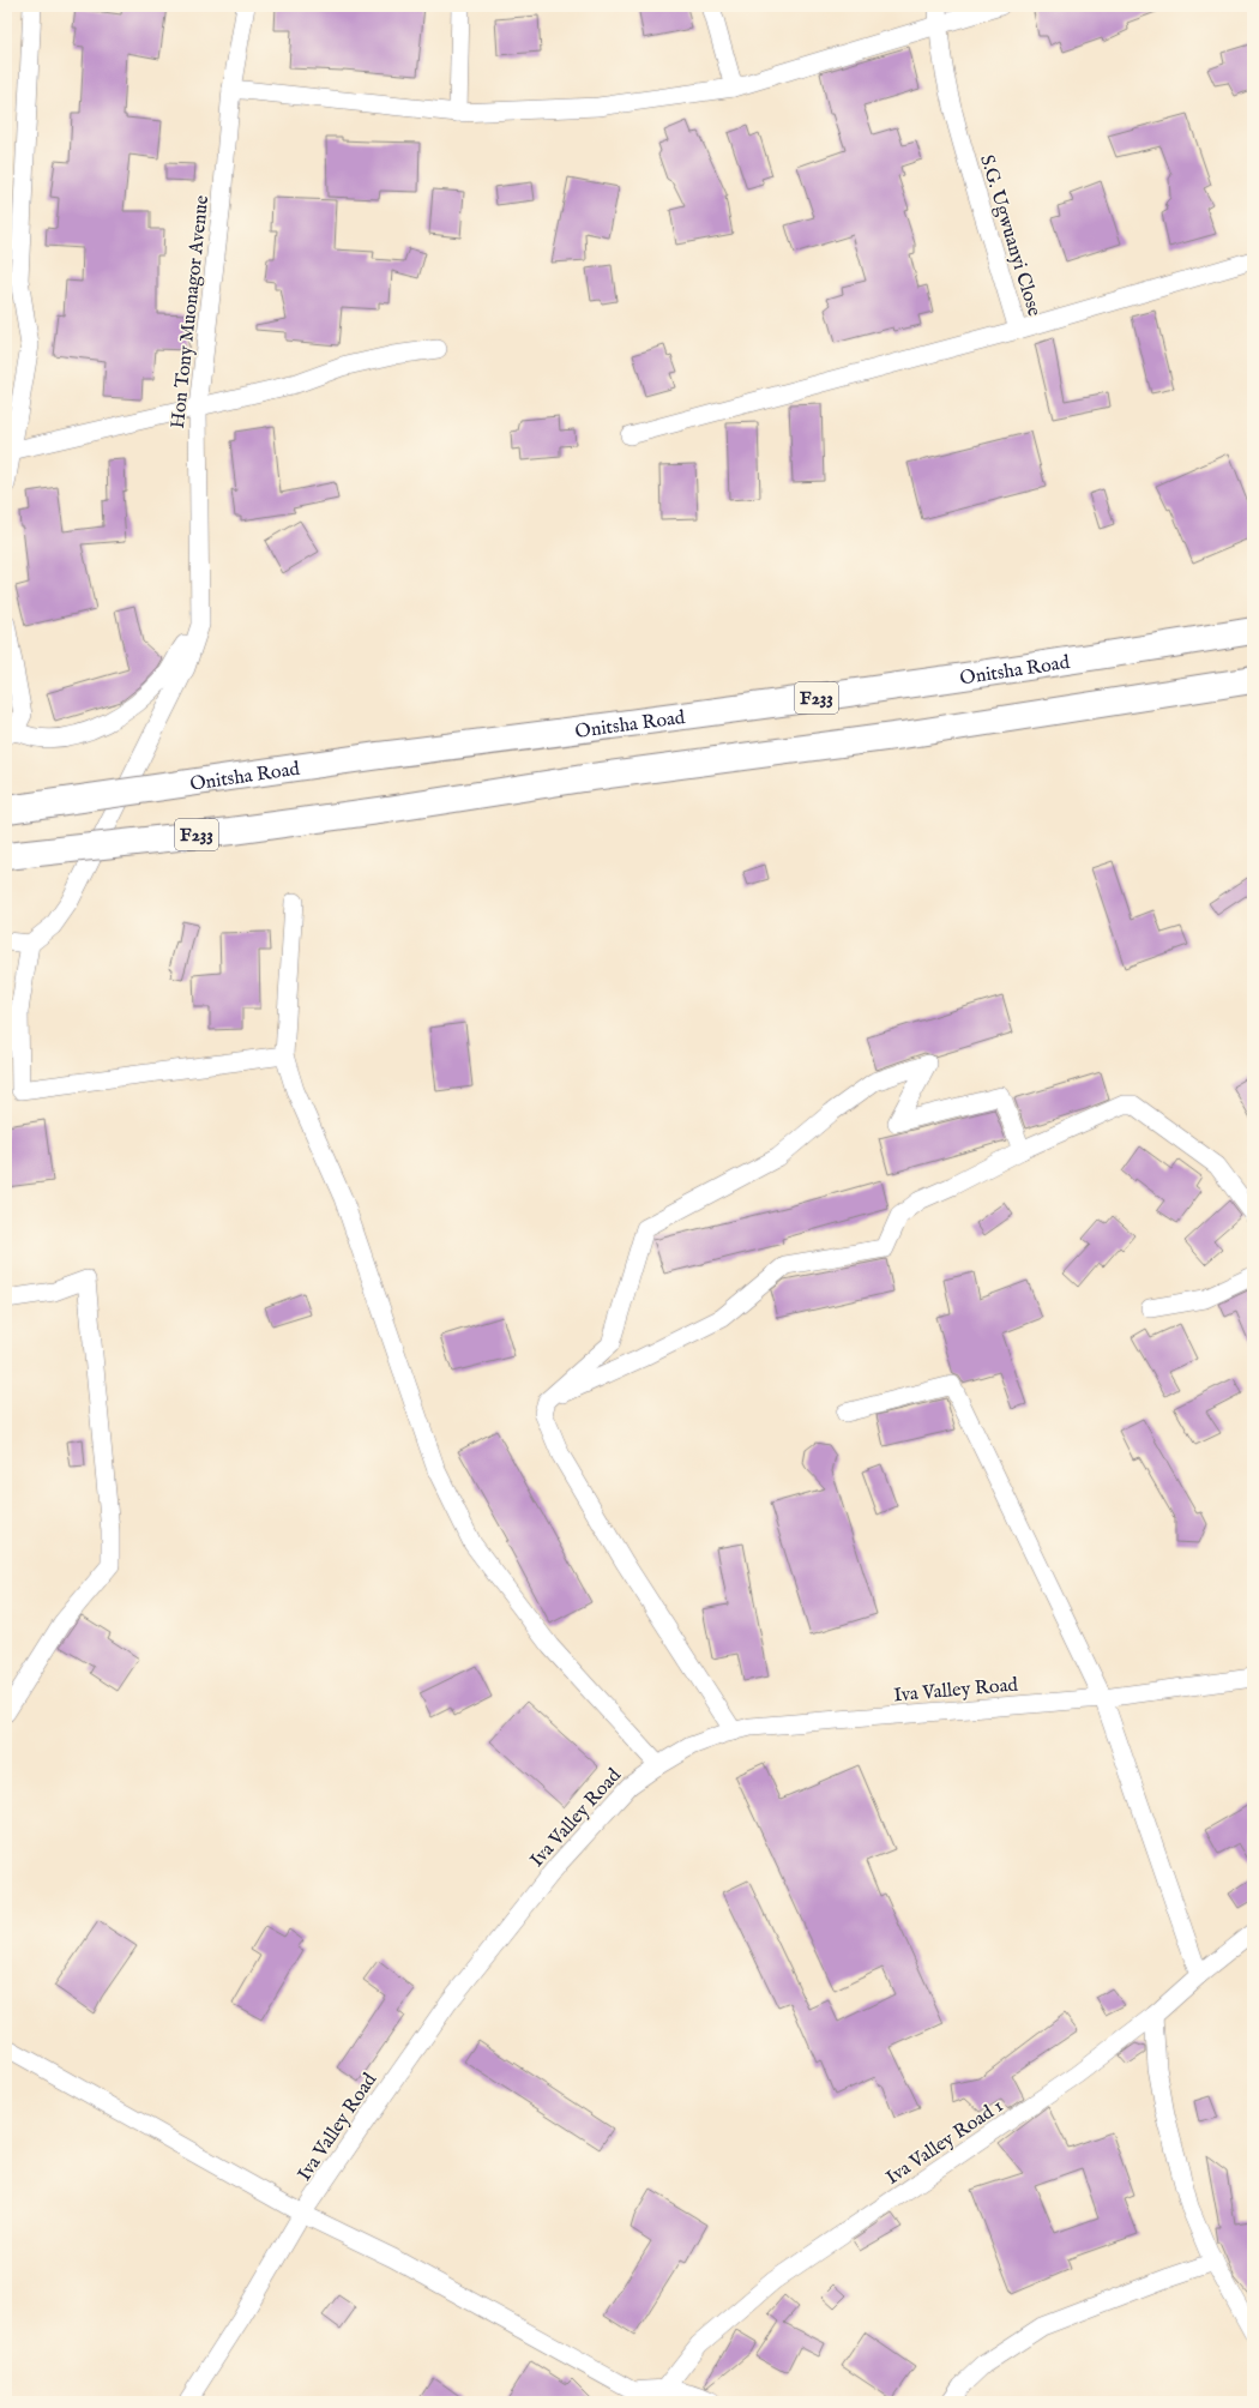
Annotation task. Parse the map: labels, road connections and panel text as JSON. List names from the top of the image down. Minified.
{"streets":{"main road":["Onitsha Road","F233"],"street":["S.G. Ugwuanyi Close","Hon Tony Muonagor Avenue","Iva Valley Road","Iva Valley Road 1"]}}
